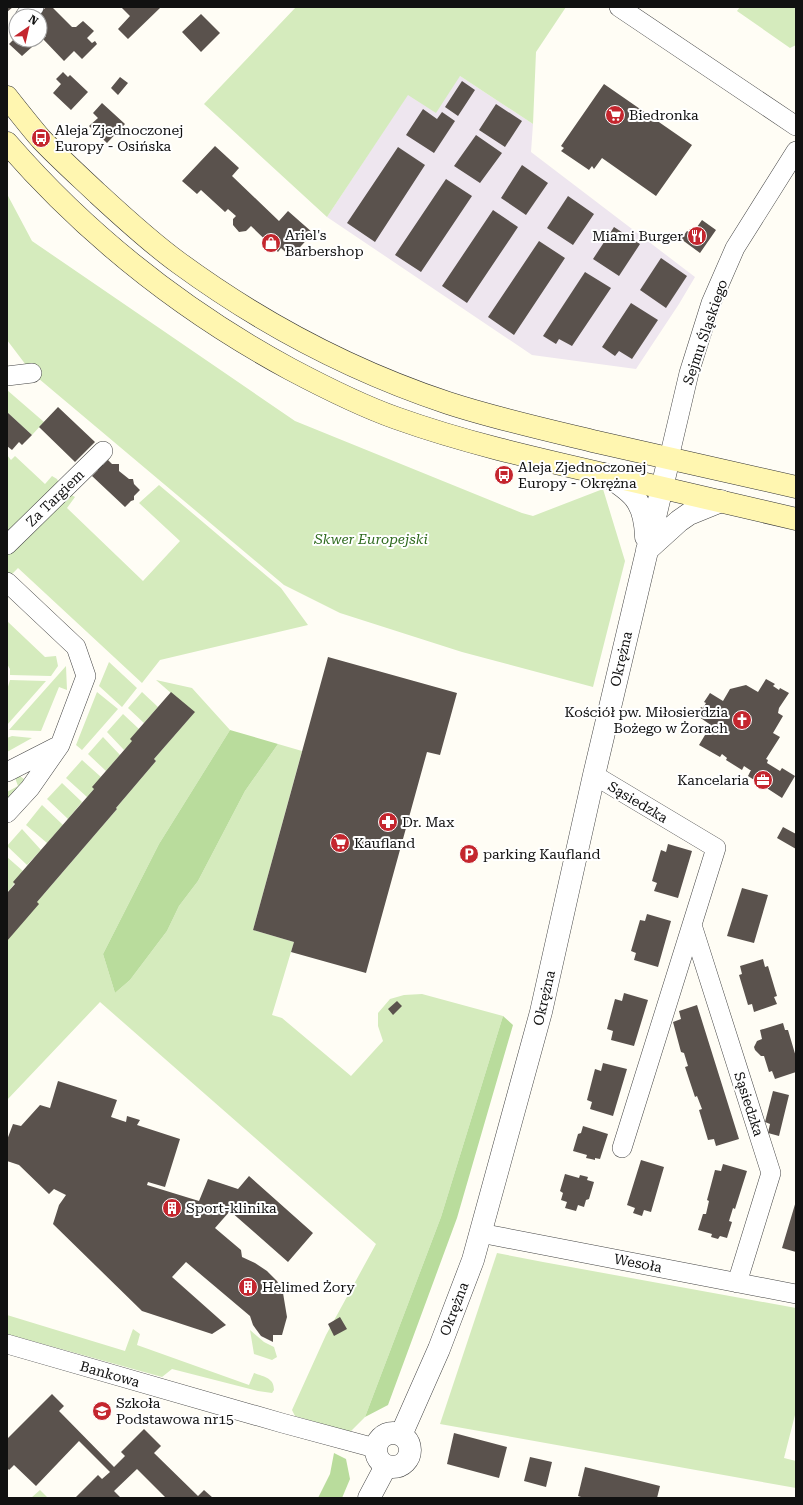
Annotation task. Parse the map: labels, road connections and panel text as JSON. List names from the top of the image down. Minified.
{"streets":{"street":["Sejmu Śląskiego","Za Targiem","Okrężna","Sąsiedzka","Wesoła","Bankowa"]},"crossings":[["Sejmu Śląskiego","Okrężna"],["Okrężna","Sąsiedzka"],["Okrężna","Wesoła"],["Okrężna","Bankowa"],["Sąsiedzka","Wesoła"]],"parks":["Skwer Europejski"],"places":{"supermarket":["Biedronka","Kaufland"],"bus stop":["Aleja Zjednoczonej Europy - Osińska","Aleja Zjednoczonej Europy - Okrężna"],"restaurant":["Miami Burger"],"shop":["Ariel's Barbershop"],"church":["Kościół pw. Miłosierdzia Bożego w Żorach"],"office":["Kancelaria"],"pharmacy":["Dr. Max"],"parking":["parking Kaufland"],"building":["Sport-klinika","Helimed Żory"],"school or university":["Szkoła Podstawowa nr15"]},"north":"top right"}
